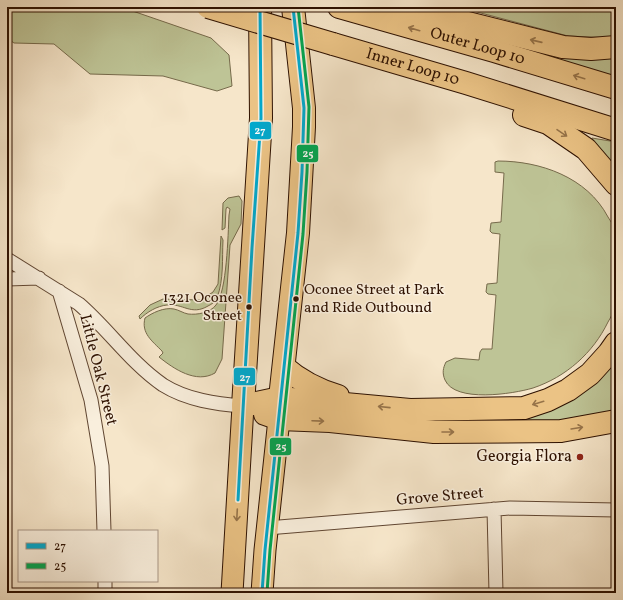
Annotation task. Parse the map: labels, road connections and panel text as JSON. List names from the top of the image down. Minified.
{"streets":{"highway":["Outer Loop 10","Inner Loop 10"],"street":["Little Oak Street","Grove Street"]},"places":["Oconee Street at Park and Ride Outbound","1321 Oconee Street","Georgia Flora"],"lines":["transit line 27","transit line 25"],"legend":["27","25"]}
